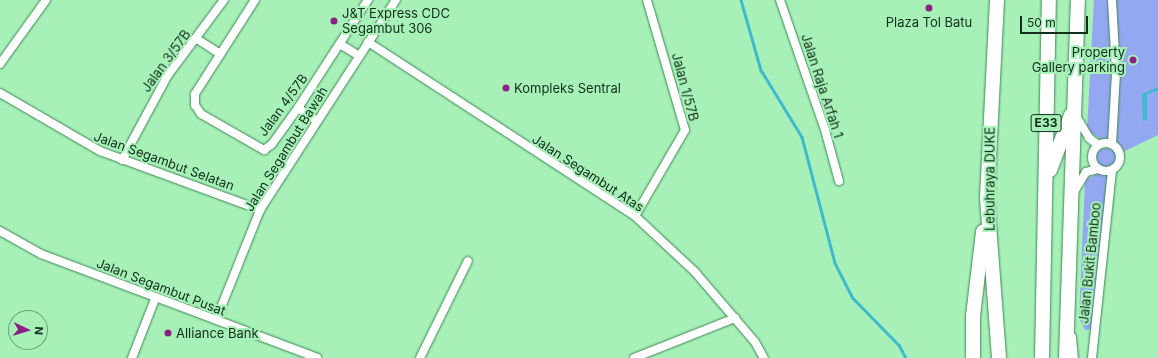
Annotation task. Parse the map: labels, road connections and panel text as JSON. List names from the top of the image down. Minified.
{"streets":{"highway":["E33","Lebuhraya DUKE"],"street":["Jalan 3/57B","Jalan Raja Arfah 1","Jalan 1/57B","Jalan 4/57B","Jalan Segambut Bawah","Jalan Segambut Selatan","Jalan Segambut Atas","Jalan Bukit Bamboo","Jalan Segambut Pusat"]},"crossings":[["Jalan 3/57B","Jalan Segambut Selatan"],["Jalan 1/57B","Jalan Segambut Atas"],["Jalan Segambut Bawah","Jalan Segambut Selatan"],["Jalan Segambut Bawah","Jalan Segambut Atas"],["Jalan Segambut Bawah","Jalan Segambut Pusat"]],"places":["Plaza Tol Batu","J&T Express CDC Segambut 306","Property Gallery parking","Kompleks Sentral","Alliance Bank"],"scale_bar":"50 m","north":"right"}
